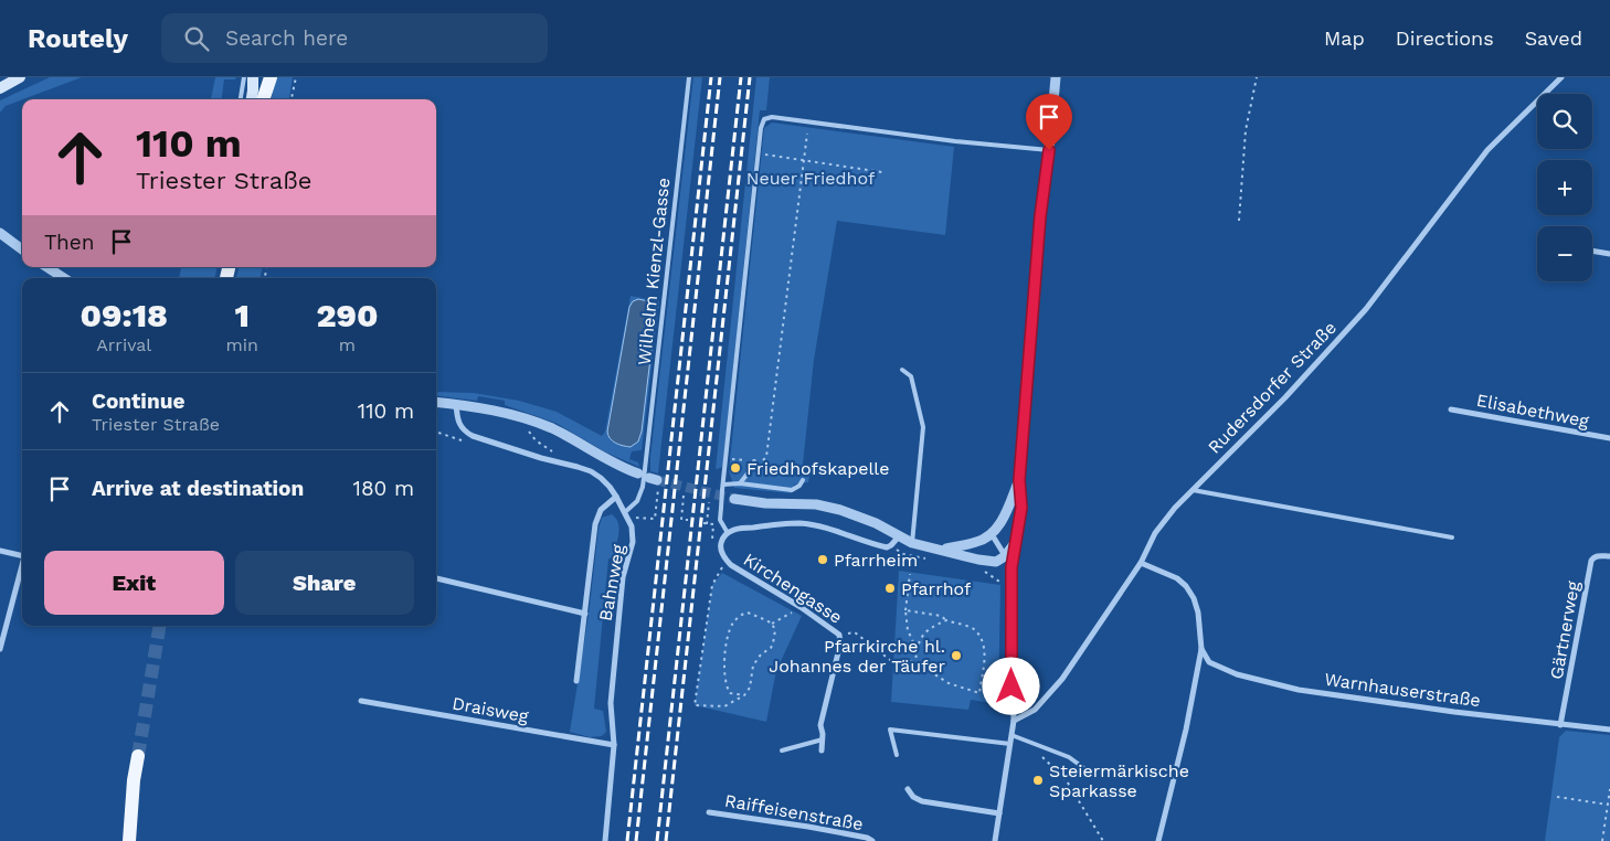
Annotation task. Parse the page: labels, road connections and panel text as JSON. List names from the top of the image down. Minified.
{"streets":{"street":["Rudersdorfer Straße","Elisabethweg","Bahnweg","Kirchengasse","Gärtnerweg","Warnhauserstraße","Draisweg","Raiffeisenstraße"],"lane":["Wilhelm Kienzl-Gasse"]},"crossings":[["Wilhelm Kienzl-Gasse","Bahnweg"],["Bahnweg","Draisweg"],["Gärtnerweg","Warnhauserstraße"]],"parks":["Neuer Friedhof"],"places":["Friedhofskapelle","Pfarrheim","Pfarrhof","Pfarrkirche hl. Johannes der Täufer","Steiermärkische Sparkasse"],"page":{"header":"Routely","search":"Search here","nav":["Map","Directions","Saved"],"map_buttons":["+","−"],"turn":["110 m","Triester Straße"],"then":"Then","eta":["09:18","Arrival","1","min","290","m"],"list":[{"name":"Continue","note":"Triester Straße","value":"110 m"},{"name":"Arrive at destination","value":"180 m"}],"buttons":["Exit","Share"]}}
